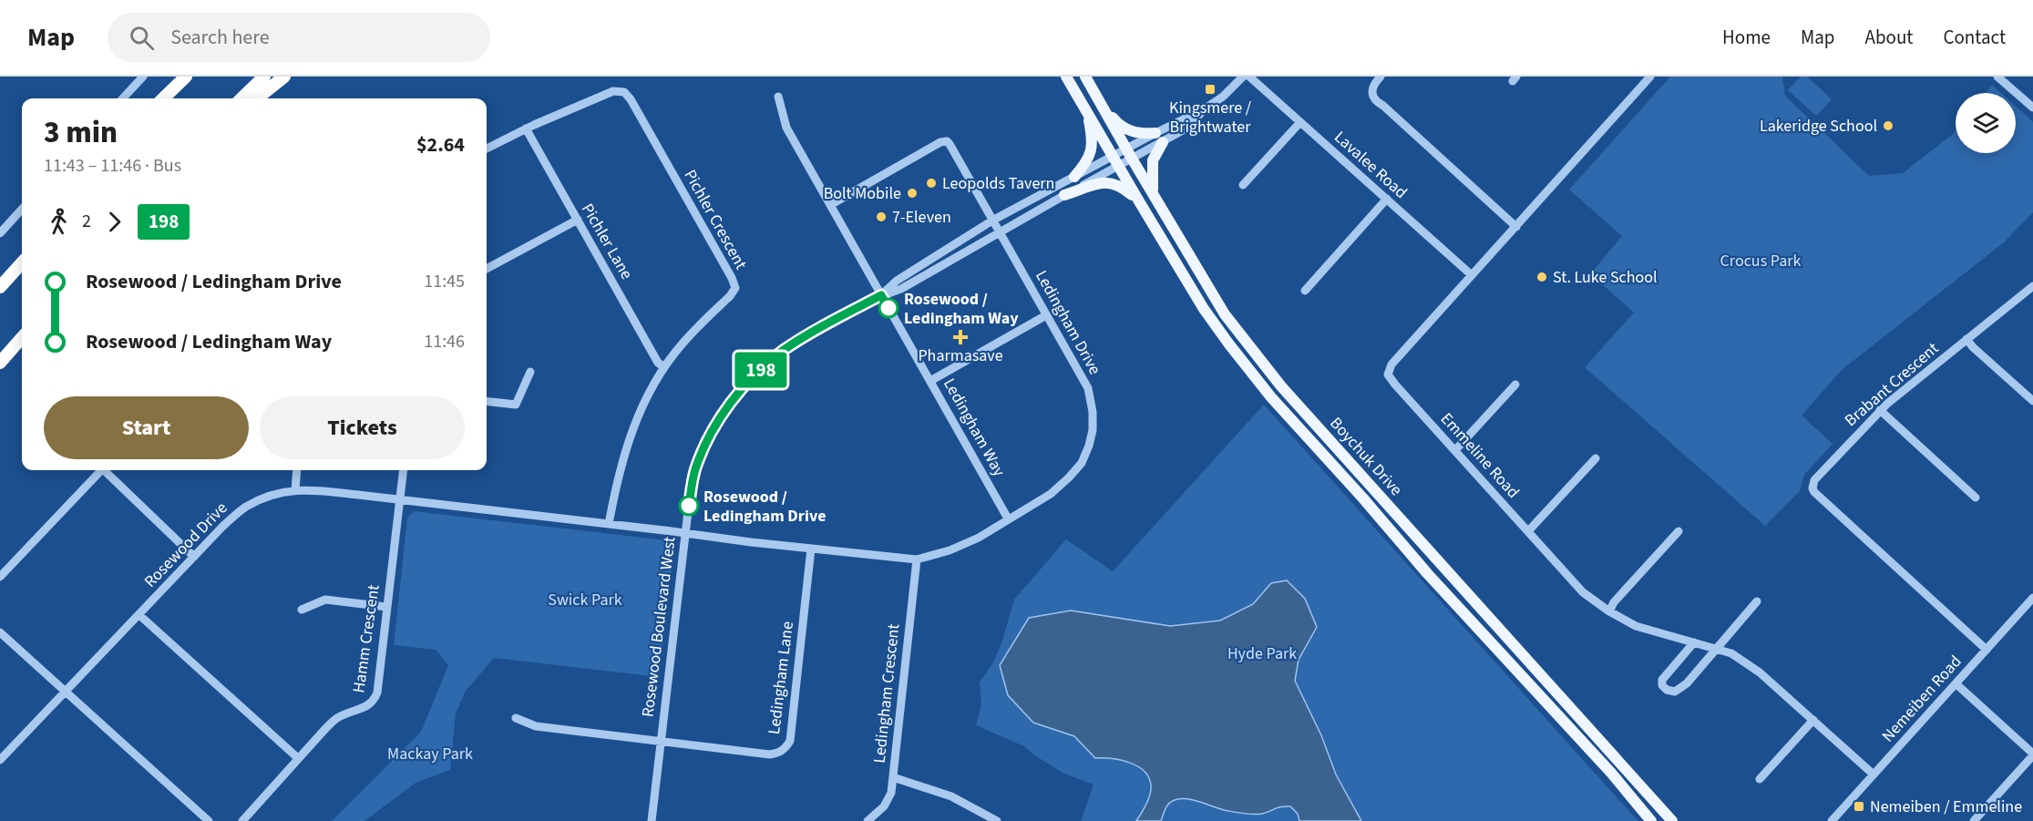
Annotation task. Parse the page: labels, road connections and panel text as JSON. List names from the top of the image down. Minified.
{"streets":{"main road":["Boychuk Drive"],"street":["Lavalee Road","Pichler Crescent","Pichler Lane","Ledingham Drive","Brabant Crescent","Ledingham Way","Emmeline Road","Rosewood Drive","Rosewood Boulevard West","Hamm Crescent","Ledingham Lane","Ledingham Crescent","Nemeiben Road"]},"crossings":[["Lavalee Road","Emmeline Road"],["Pichler Crescent","Pichler Lane"],["Pichler Crescent","Rosewood Drive"],["Ledingham Drive","Ledingham Way"],["Ledingham Drive","Rosewood Drive"],["Ledingham Drive","Rosewood Boulevard West"],["Ledingham Drive","Ledingham Lane"],["Ledingham Drive","Ledingham Crescent"],["Brabant Crescent","Nemeiben Road"],["Ledingham Way","Rosewood Boulevard West"],["Emmeline Road","Nemeiben Road"],["Boychuk Drive","Rosewood Boulevard West"],["Rosewood Drive","Rosewood Boulevard West"],["Rosewood Drive","Hamm Crescent"],["Rosewood Boulevard West","Ledingham Lane"]],"parks":["Crocus Park","Swick Park","Hyde Park","Mackay Park"],"places":{"transit":["Kingsmere / Brightwater","Nemeiben / Emmeline"],"other":["Lakeridge School","Leopolds Tavern","Bolt Mobile","7-Eleven","St. Luke School","Rosewood / Ledingham Way","Rosewood / Ledingham Drive"],"health":["Pharmasave"]},"lines":["bus line 198"],"page":{"header":"Map","search":"Search here","nav":["Home","Map","About","Contact"],"on_map":"198","heading":["3 min","11:43 – 11:46 · Bus","$2.64"],"legs":["2","198"],"list":[{"name":"Rosewood / Ledingham Drive","value":"11:45"},{"name":"Rosewood / Ledingham Way","value":"11:46"}],"buttons":["Start","Tickets"]}}
